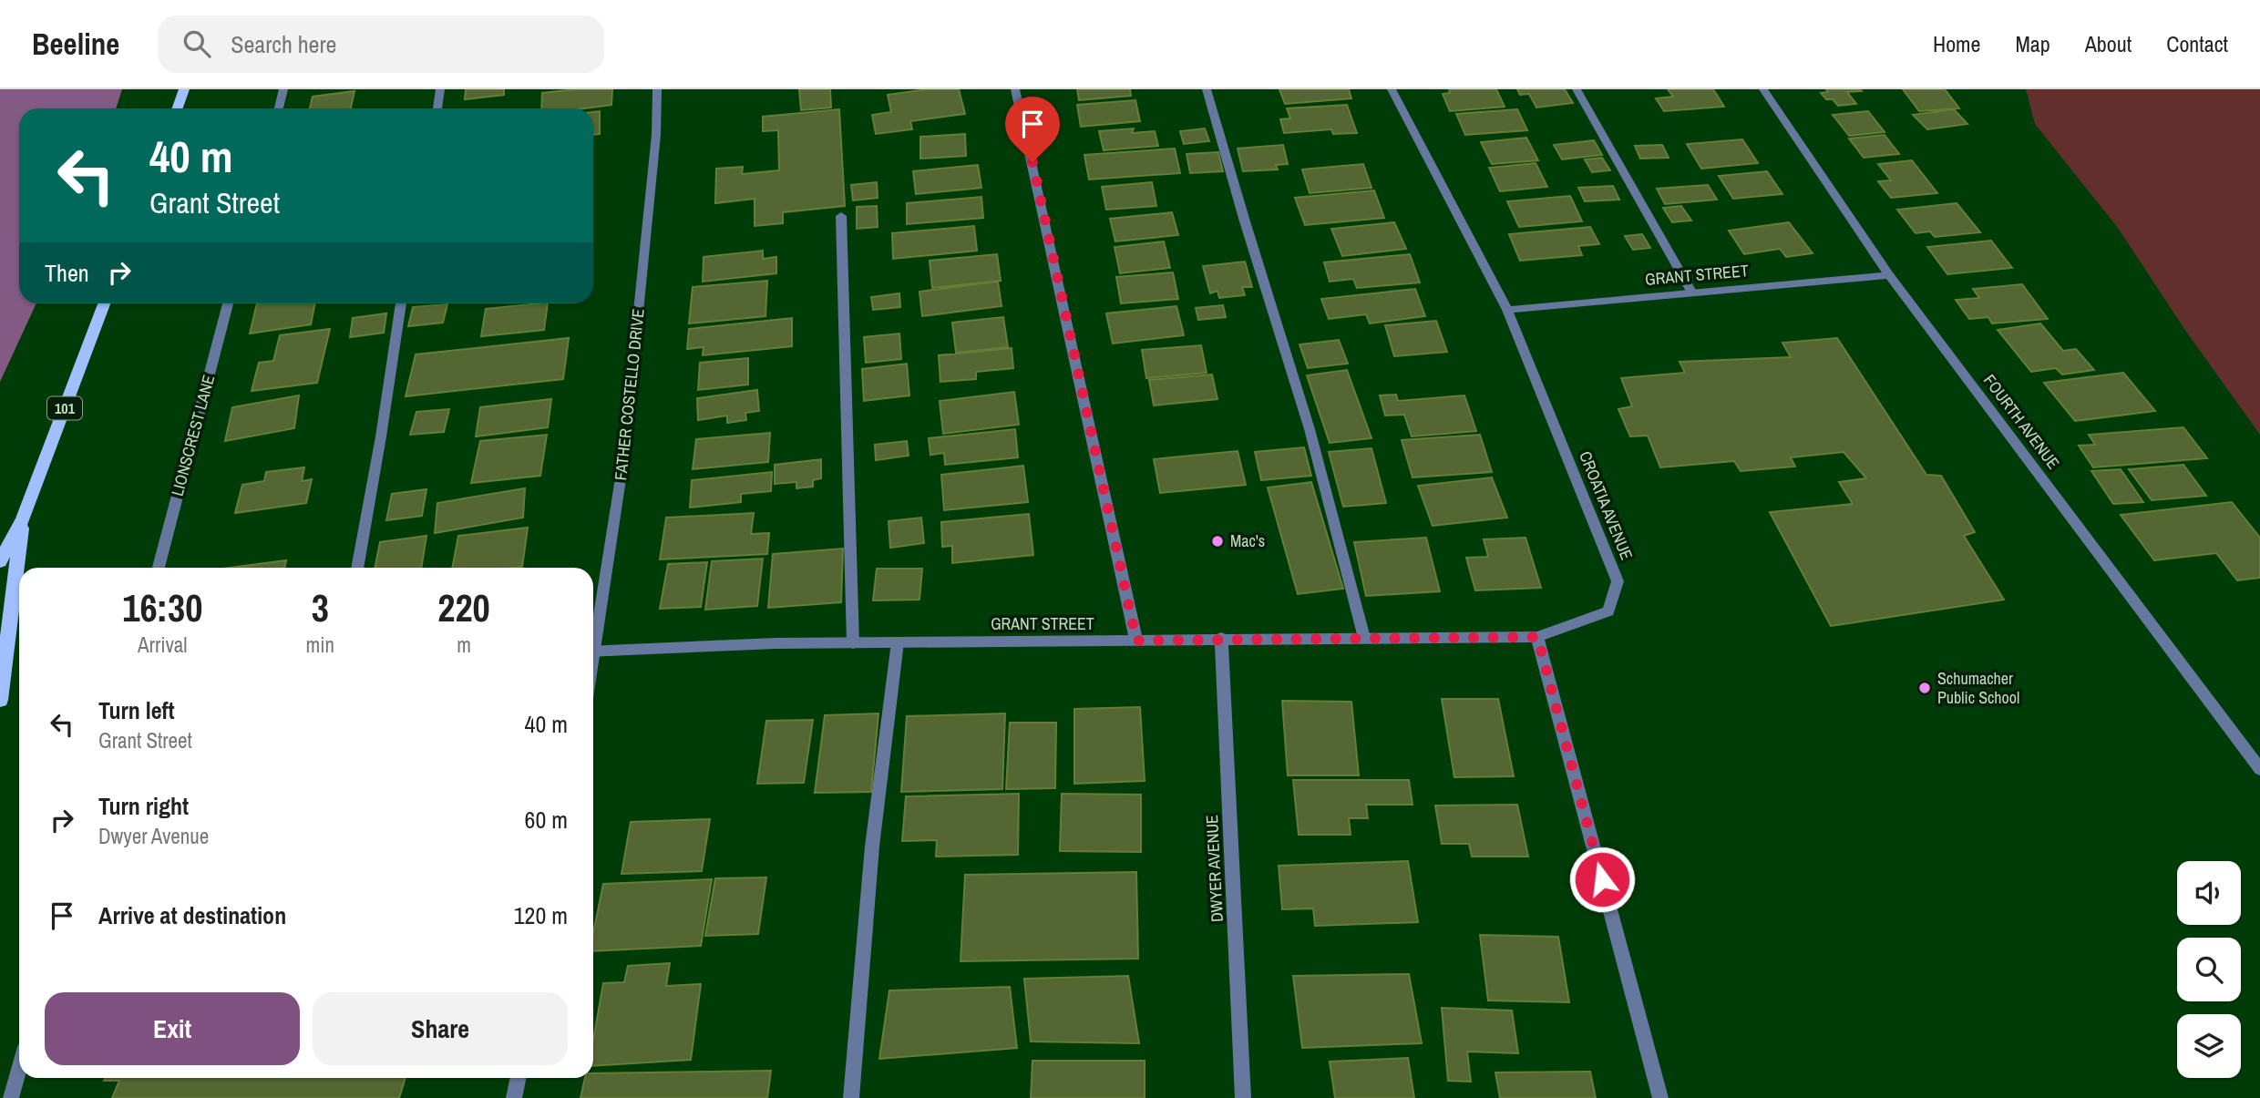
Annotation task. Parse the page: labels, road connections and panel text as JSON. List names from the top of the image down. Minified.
{"streets":{"main road":["101"],"street":["GRANT STREET","FATHER COSTELLO DRIVE","FOURTH AVENUE","LIONSCREST LANE","CROATIA AVENUE","DWYER AVENUE"]},"crossings":[["GRANT STREET","FOURTH AVENUE"],["GRANT STREET","CROATIA AVENUE"],["GRANT STREET","DWYER AVENUE"]],"places":["Mac's","Schumacher Public School"],"page":{"header":"Beeline","search":"Search here","nav":["Home","Map","About","Contact"],"turn":["40 m","Grant Street"],"then":"Then","eta":["16:30","Arrival","3","min","220","m"],"list":[{"name":"Turn left","note":"Grant Street","value":"40 m"},{"name":"Turn right","note":"Dwyer Avenue","value":"60 m"},{"name":"Arrive at destination","value":"120 m"}],"buttons":["Exit","Share"]}}
